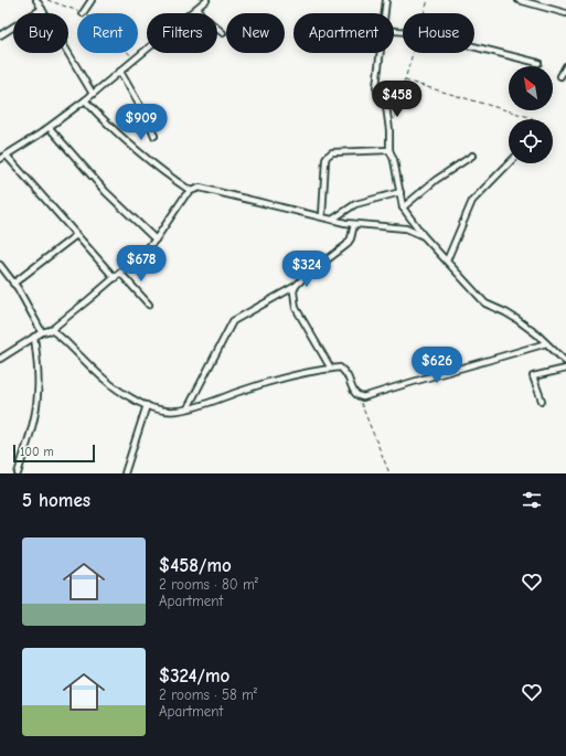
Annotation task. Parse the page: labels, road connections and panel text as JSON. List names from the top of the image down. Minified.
{"scale_bar":"100 m","north":"top left","page":{"chip":["Buy","Rent","Filters","New","Apartment","House"],"price":["$458","$909","$678","$324","$626"],"scale":"100 m","heading":"5 homes","list":[{"name":"$458/mo","note":"2 rooms · 80 m² · Apartment"},{"name":"$324/mo","note":"2 rooms · 58 m² · Apartment"}]}}
